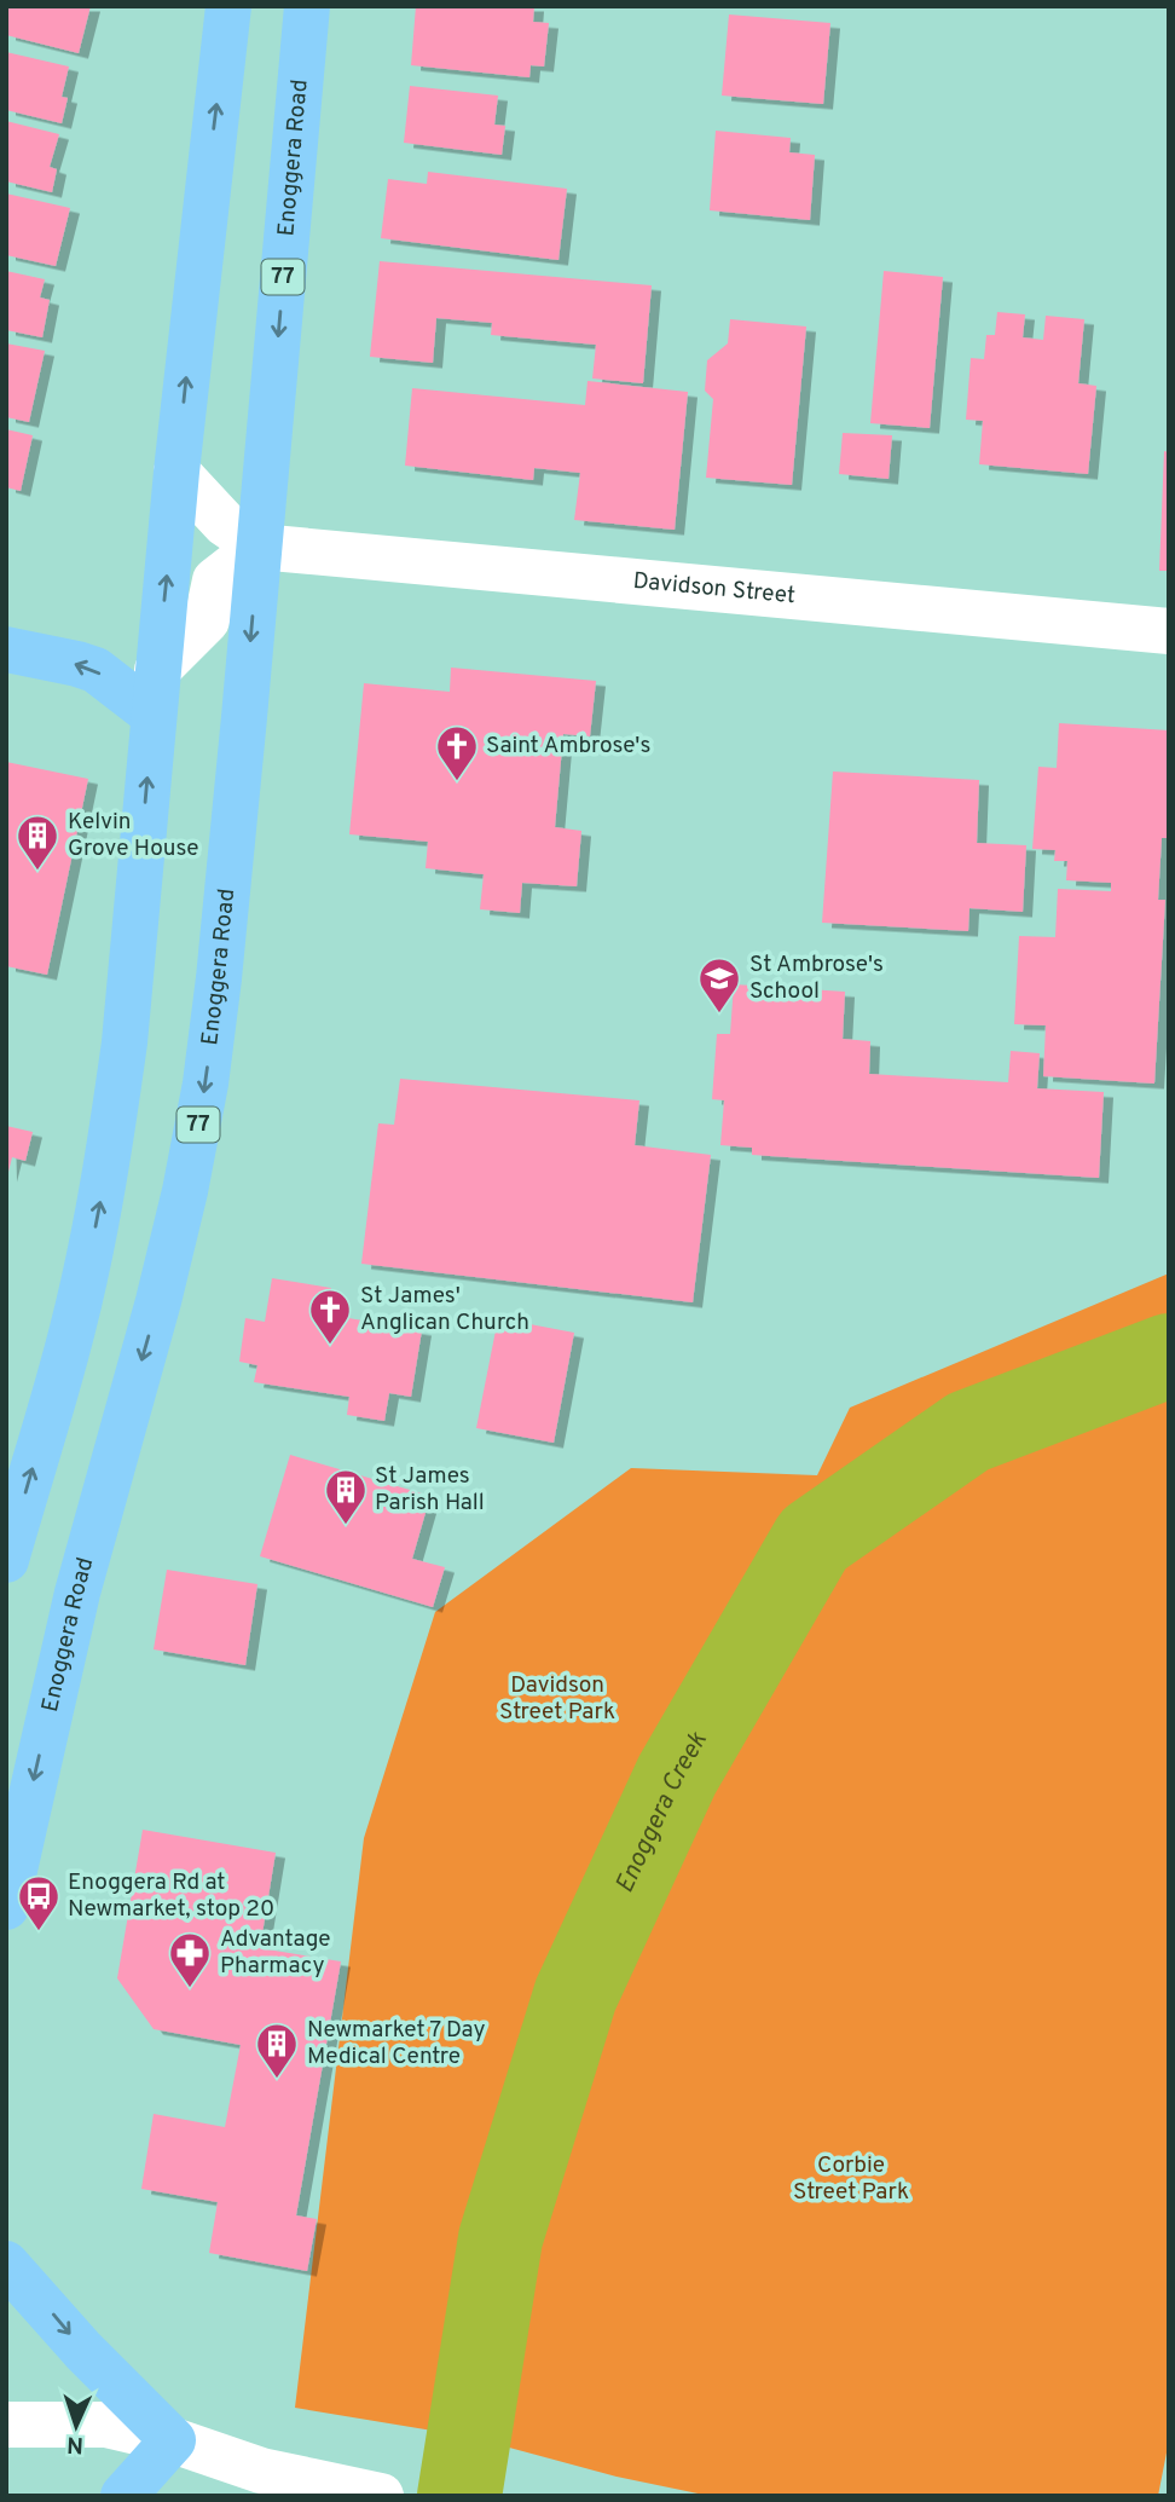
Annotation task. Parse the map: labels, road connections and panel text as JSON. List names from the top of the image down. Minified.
{"streets":{"main road":["Enoggera Road","77"],"street":["Davidson Street"]},"crossings":[["Enoggera Road","Davidson Street"]],"water":["Enoggera Creek"],"parks":["Davidson Street Park","Corbie Street Park"],"places":{"church":["Saint Ambrose's","St James' Anglican Church"],"building":["Kelvin Grove House","St James Parish Hall","Newmarket 7 Day Medical Centre"],"school or university":["St Ambrose's School"],"bus stop":["Enoggera Rd at Newmarket, stop 20"],"pharmacy":["Advantage Pharmacy"]},"north":"bottom"}
